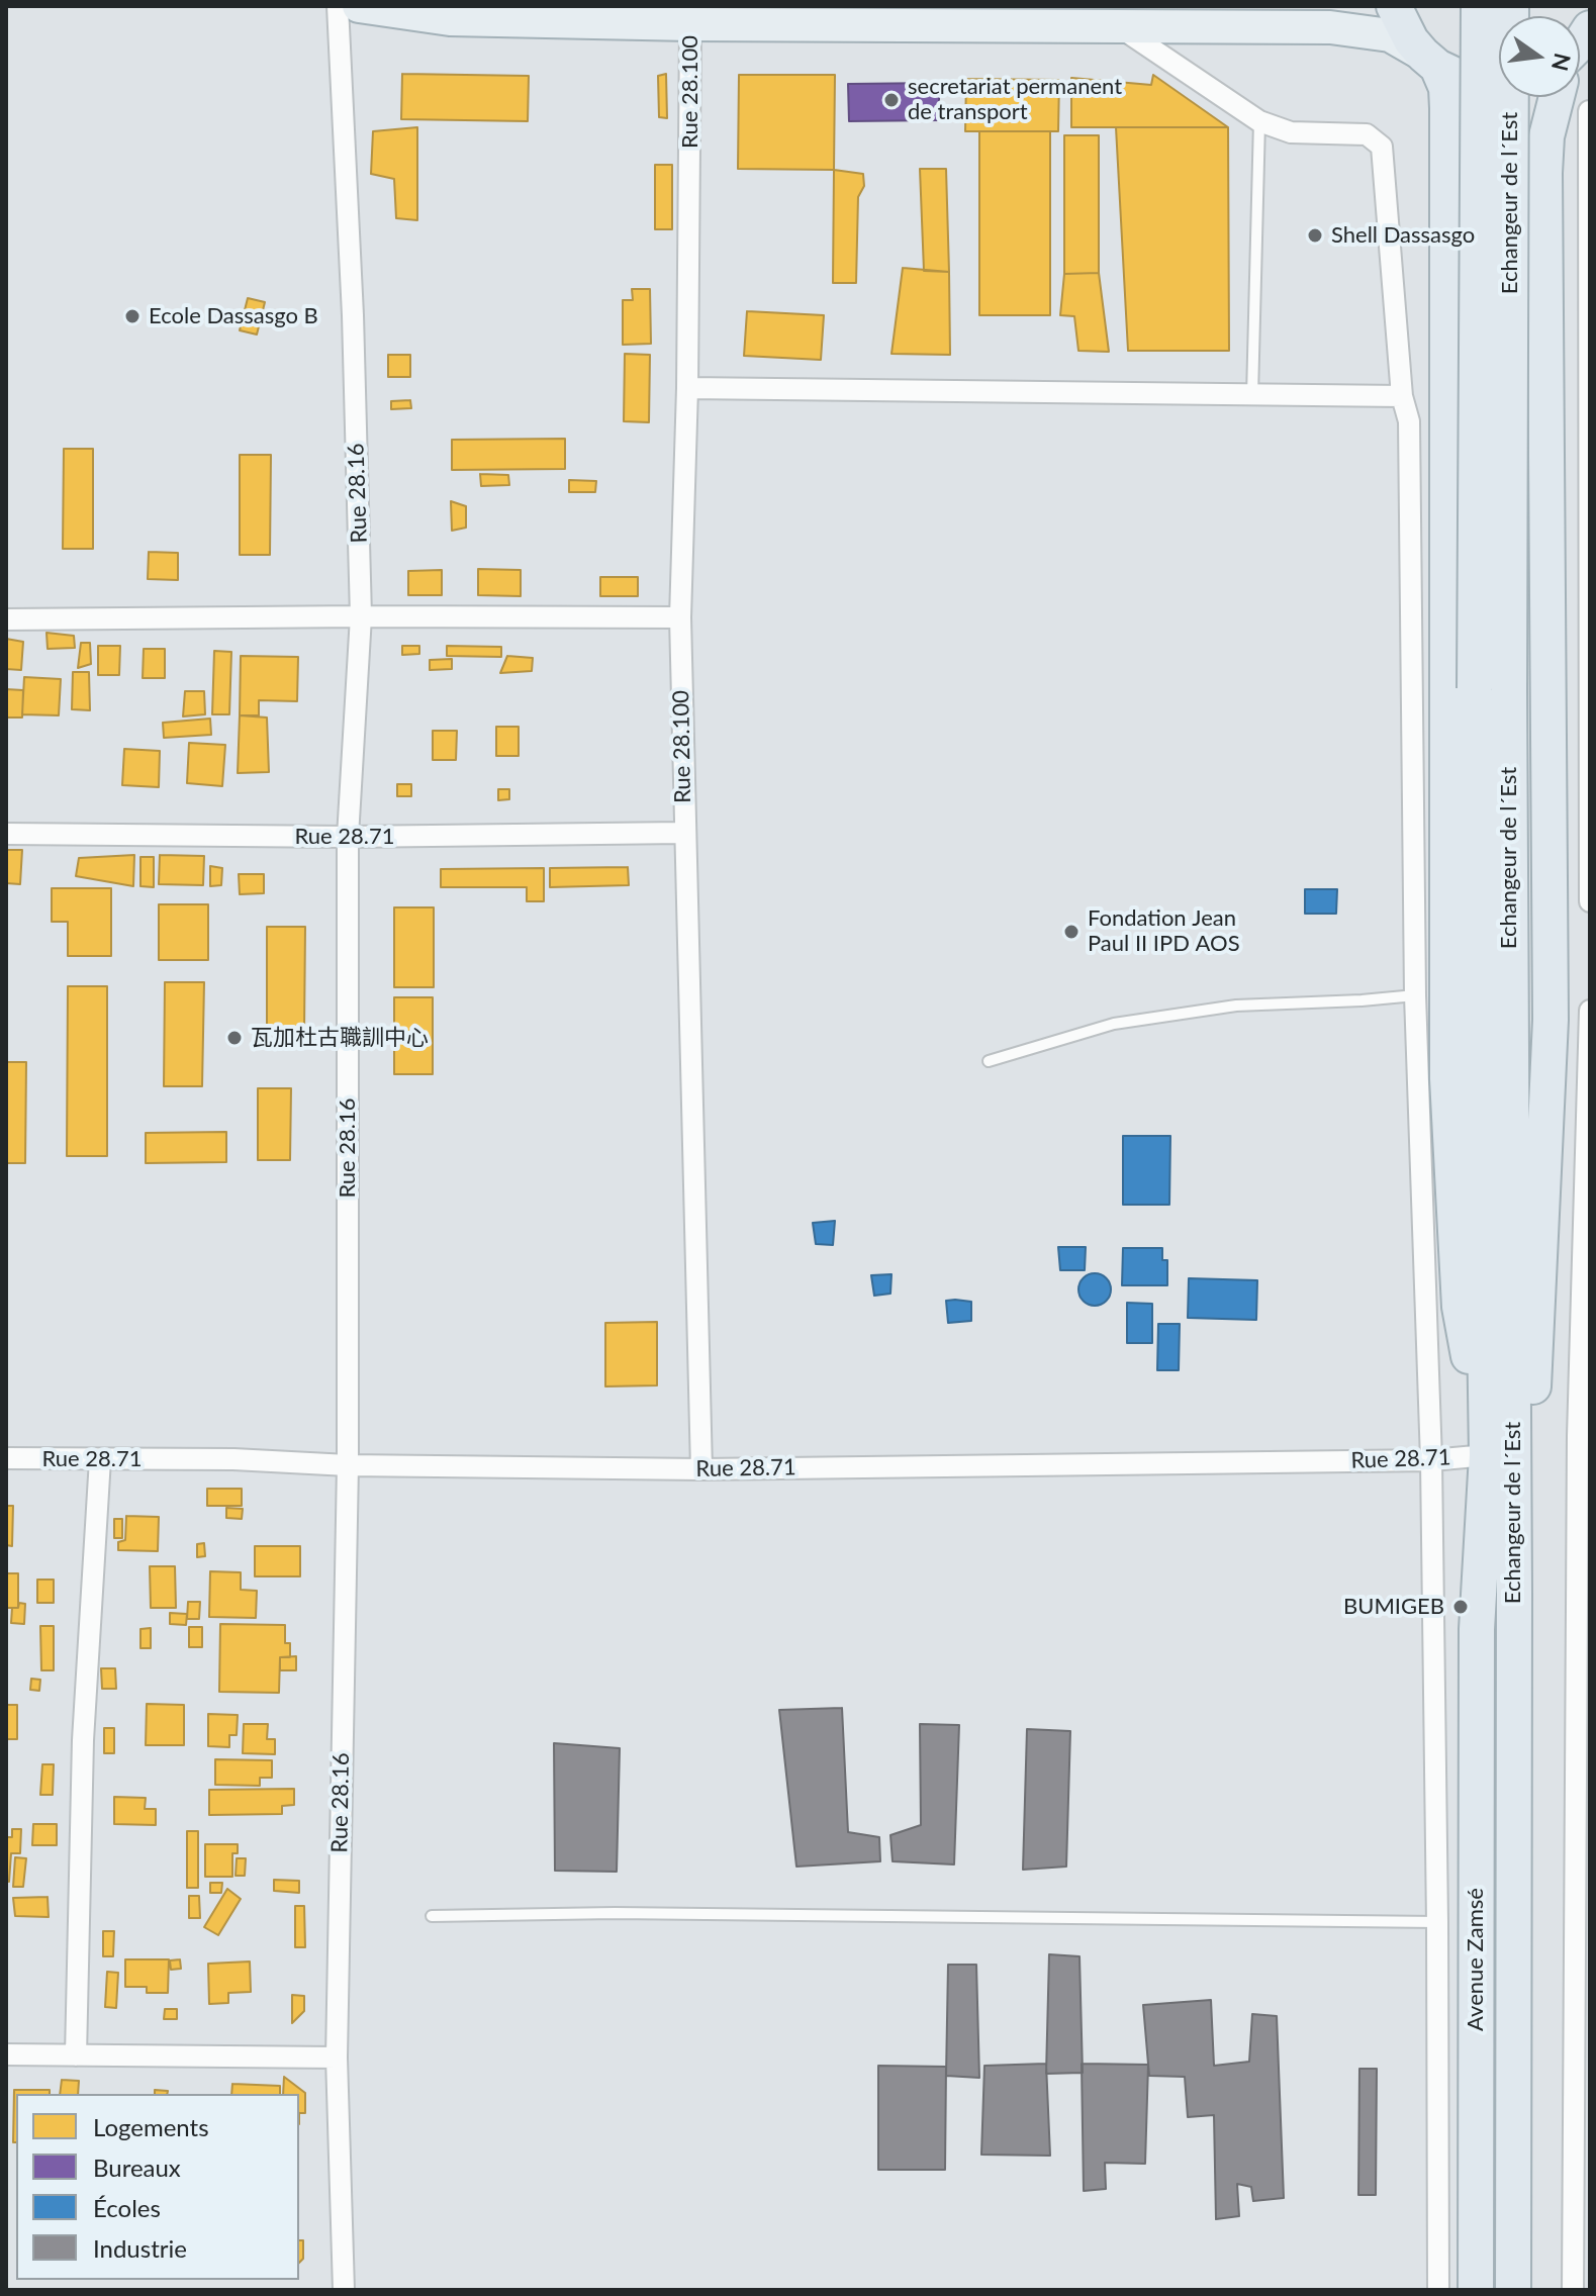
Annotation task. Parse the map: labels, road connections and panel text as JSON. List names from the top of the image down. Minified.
{"streets":{"highway":["Echangeur de l´Est","Avenue Zamsé"],"street":["Rue 28.100","Rue 28.16","Rue 28.71"]},"crossings":[["Rue 28.100","Rue 28.71"],["Echangeur de l´Est","Rue 28.71"],["Echangeur de l´Est","Avenue Zamsé"],["Rue 28.16","Rue 28.71"]],"places":["secretariat permanent de transport","Shell Dassasgo","Ecole Dassasgo B","Fondation Jean Paul II IPD AOS","瓦加杜古職訓中心","BUMIGEB"],"legend":["Logements","Bureaux","Écoles","Industrie"],"north":"right"}
